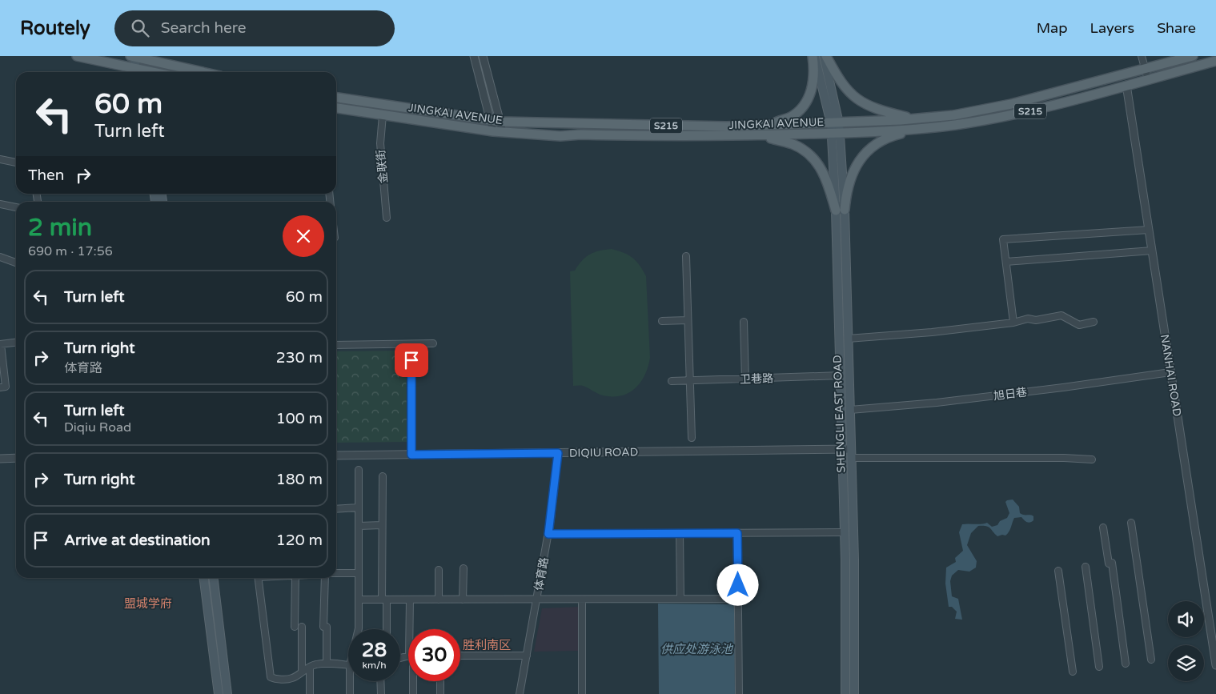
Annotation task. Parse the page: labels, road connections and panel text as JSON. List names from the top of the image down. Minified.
{"streets":{"main road":["S215","JINGKAI AVENUE","SHENGLI EAST ROAD"],"street":["金联街","NANHAI ROAD","卫巷路","旭日巷","DIQIU ROAD","体育路"]},"crossings":[["JINGKAI AVENUE","金联街"],["JINGKAI AVENUE","NANHAI ROAD"],["JINGKAI AVENUE","SHENGLI EAST ROAD"],["NANHAI ROAD","旭日巷"],["卫巷路","SHENGLI EAST ROAD"],["旭日巷","SHENGLI EAST ROAD"],["SHENGLI EAST ROAD","DIQIU ROAD"],["DIQIU ROAD","体育路"]],"districts":["盟城学府","胜利南区"],"water":["供应处游泳池"],"page":{"header":"Routely","search":"Search here","nav":["Map","Layers","Share"],"turn":["60 m","Turn left"],"then":"Then","heading":["2 min","690 m · 17:56"],"list":[{"name":"Turn left","value":"60 m"},{"name":"Turn right","note":"体育路","value":"230 m"},{"name":"Turn left","note":"Diqiu Road","value":"100 m"},{"name":"Turn right","value":"180 m"},{"name":"Arrive at destination","value":"120 m"}],"speed":"28 km/h","limit":"30"}}
